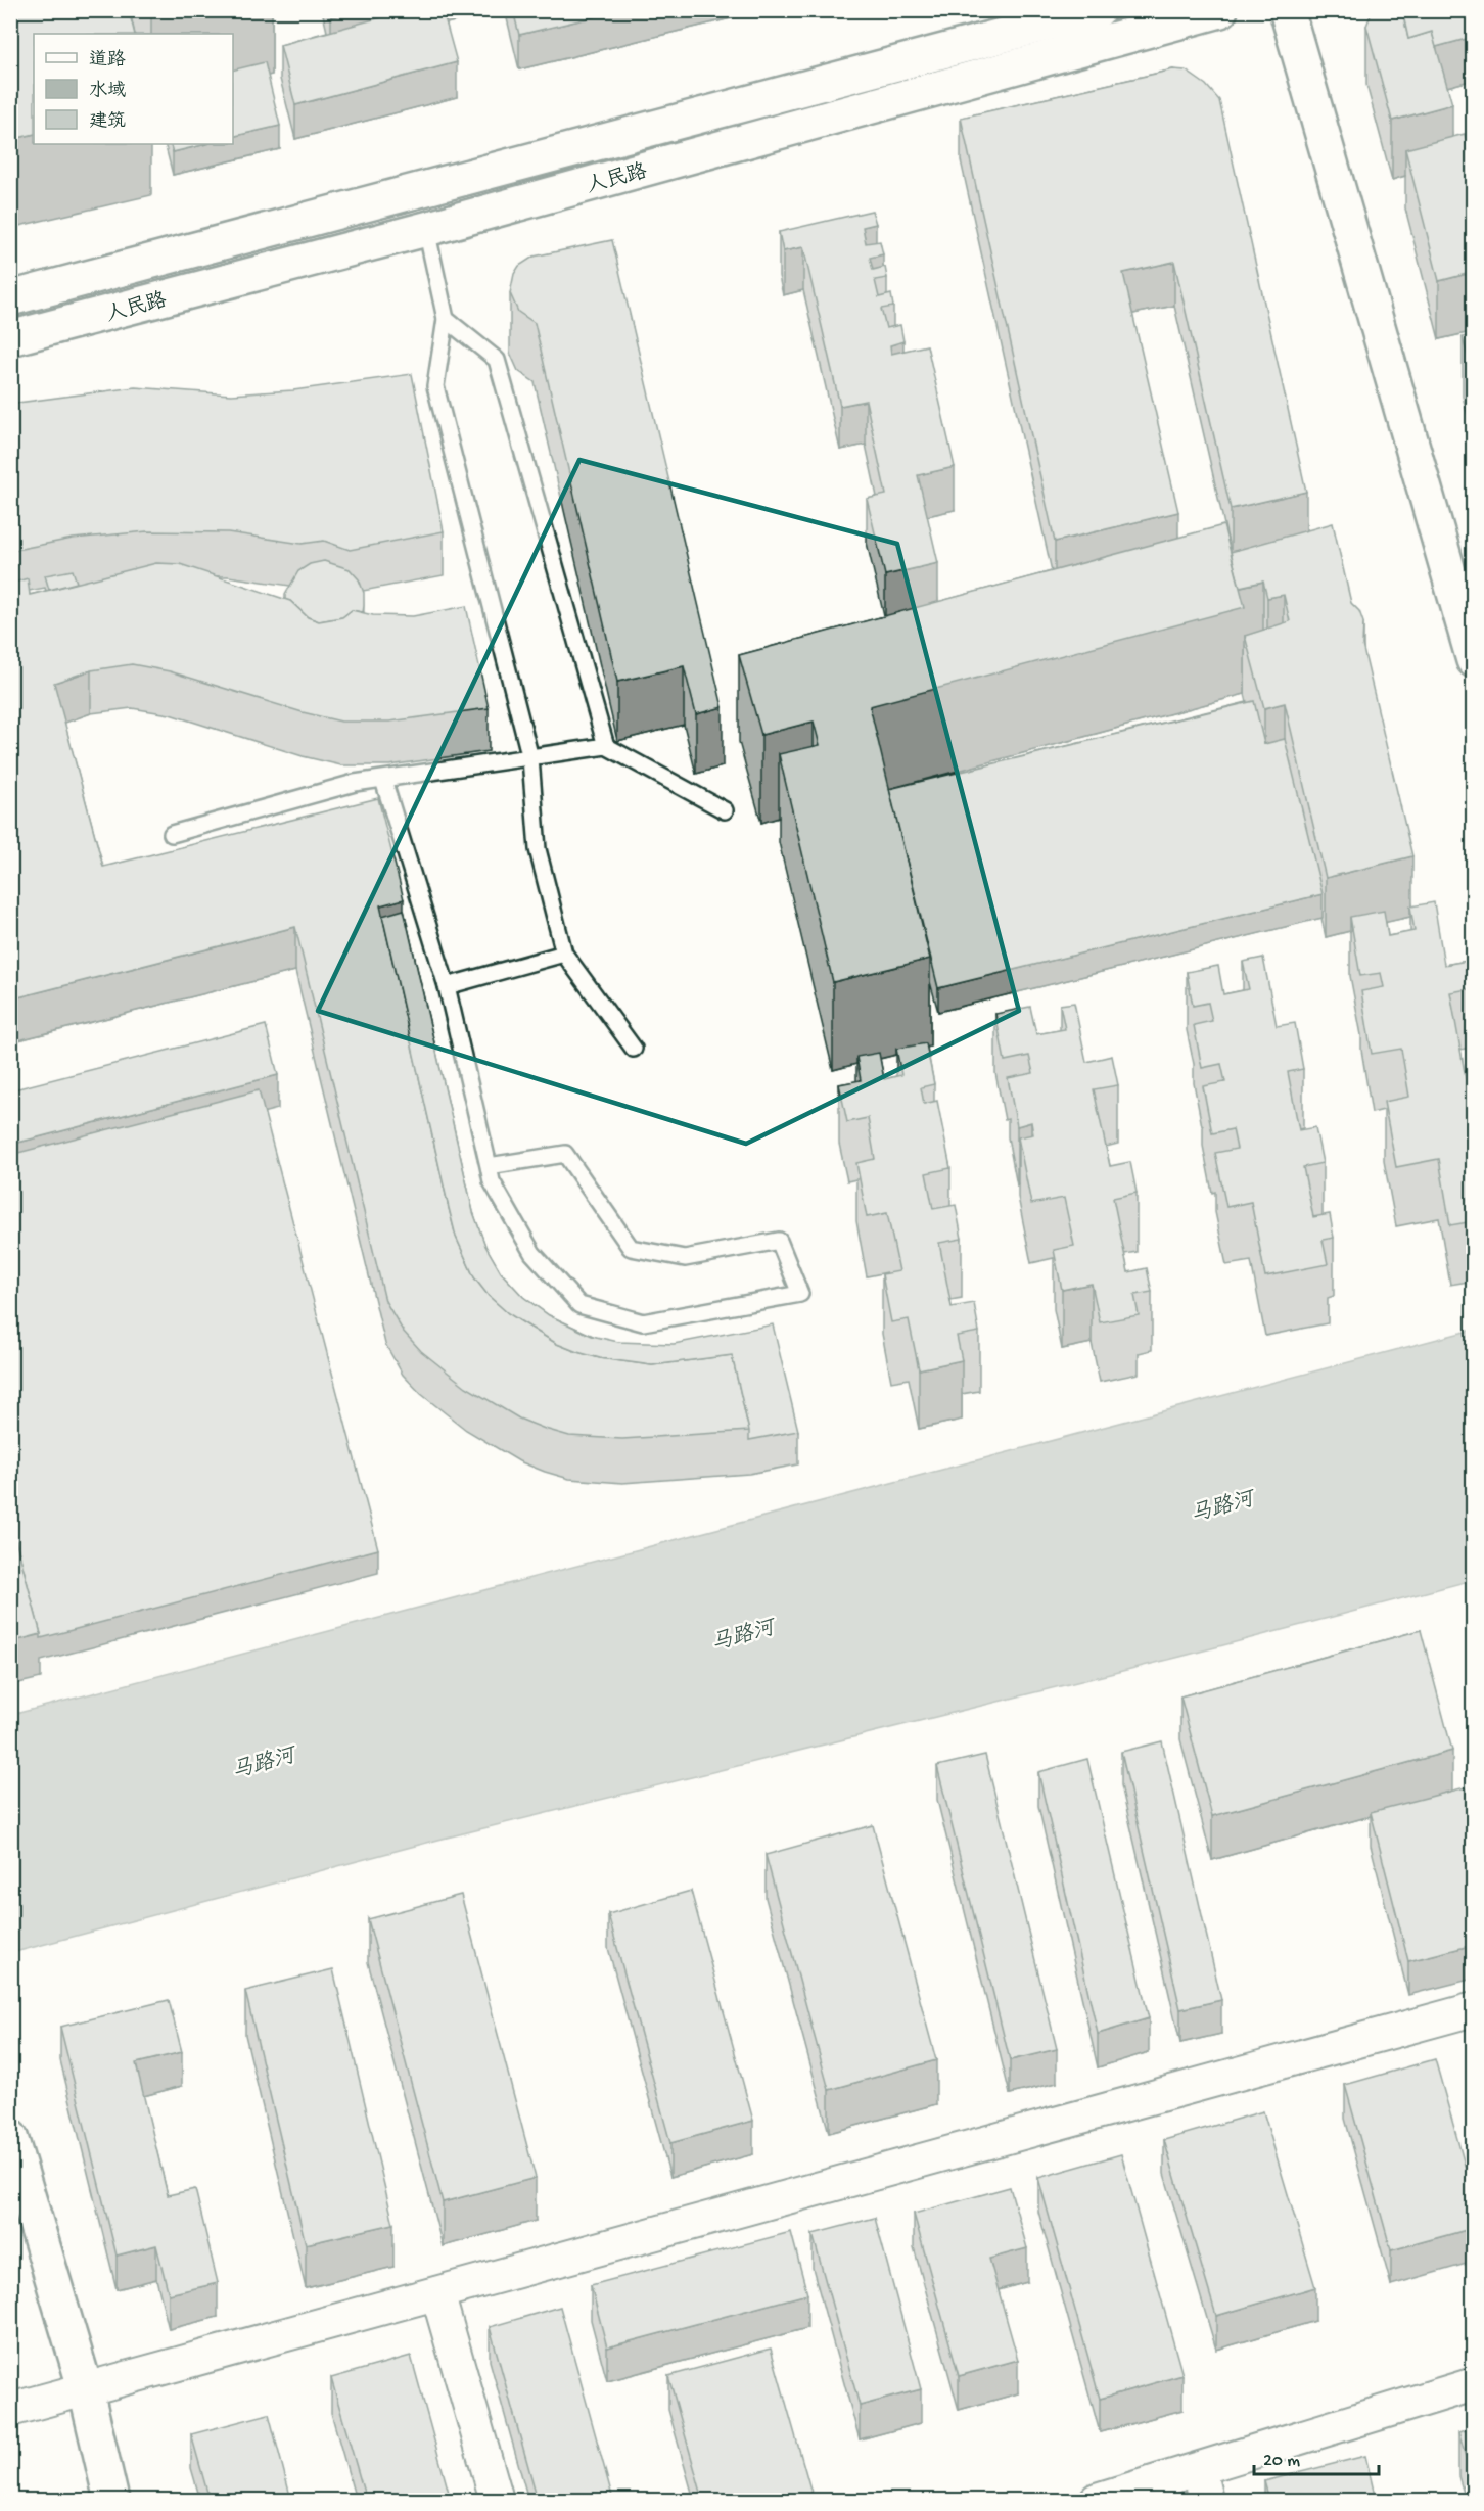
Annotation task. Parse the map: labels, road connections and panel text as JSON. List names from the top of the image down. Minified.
{"streets":{"main road":["人民路"]},"water":["马路河"],"legend":["道路","水域","建筑"],"scale_bar":"20 m"}
